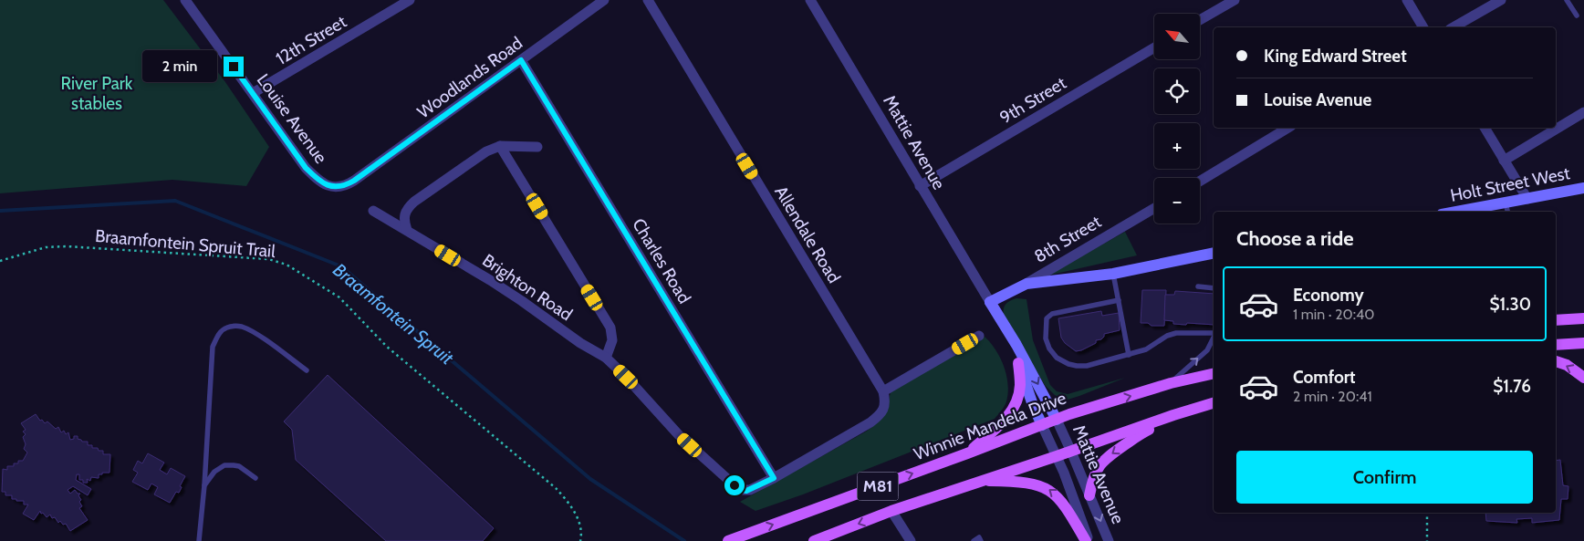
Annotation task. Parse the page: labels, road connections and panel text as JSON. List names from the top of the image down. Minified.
{"streets":{"main road":["Winnie Mandela Drive","M81"],"street":["12th Street","Woodlands Road","9th Street","Louise Avenue","Mattie Avenue","Holt Street West","Allendale Road","8th Street","Charles Road","Brighton Road"],"path":["Braamfontein Spruit Trail"]},"crossings":[["12th Street","Louise Avenue"],["Woodlands Road","Louise Avenue"],["Woodlands Road","Charles Road"],["9th Street","Mattie Avenue"],["Mattie Avenue","8th Street"],["Mattie Avenue","Winnie Mandela Drive"],["Mattie Avenue","M81"],["Charles Road","Brighton Road"]],"water":["Braamfontein Spruit"],"parks":["River Park stables"],"north":"top left","page":{"map_buttons":["+","−"],"banner":["King Edward Street","Louise Avenue"],"bubble":"2 min","heading":"Choose a ride","list":[{"name":"Economy","note":"1 min · 20:40","value":"$1.30"},{"name":"Comfort","note":"2 min · 20:41","value":"$1.76"}],"buttons":"Confirm"}}
